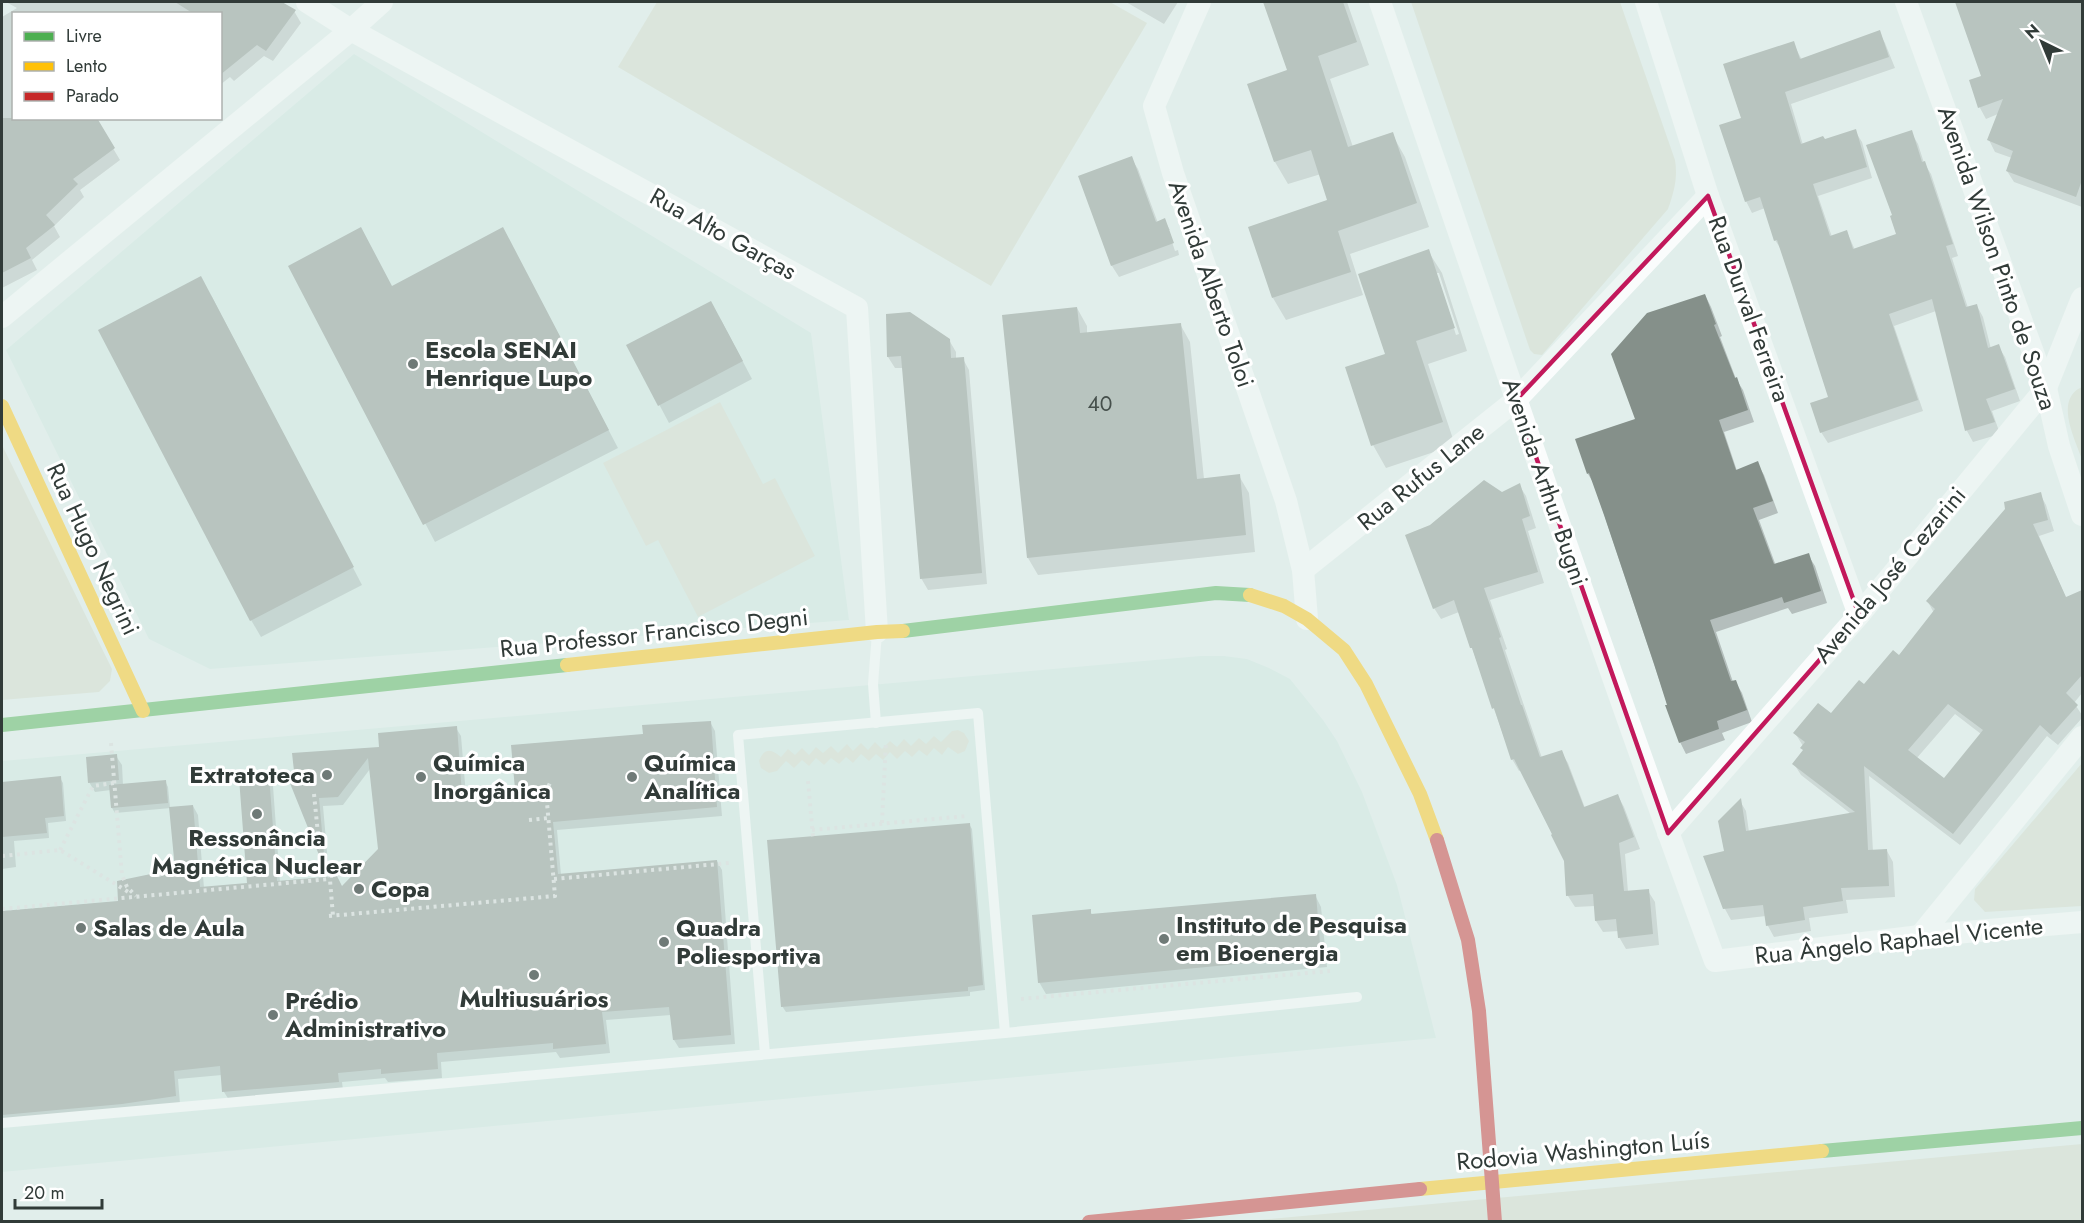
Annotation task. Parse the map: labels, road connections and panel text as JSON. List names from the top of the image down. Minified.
{"streets":{"main road":["Rua Hugo Negrini","Rua Professor Francisco Degni","Rodovia Washington Luís"],"street":["Rua Alto Garças","Avenida Wilson Pinto de Souza","Avenida Alberto Toloi","Rua Durval Ferreira","Rua Rufus Lane","Avenida Arthur Bugni","Avenida José Cezarini","Rua Ângelo Raphael Vicente"]},"crossings":[["Rua Alto Garças","Rua Professor Francisco Degni"],["Avenida Wilson Pinto de Souza","Avenida José Cezarini"],["Avenida Alberto Toloi","Rua Rufus Lane"],["Avenida Alberto Toloi","Rua Professor Francisco Degni"],["Rua Durval Ferreira","Rua Rufus Lane"],["Rua Durval Ferreira","Avenida José Cezarini"],["Rua Rufus Lane","Avenida Arthur Bugni"],["Avenida Arthur Bugni","Avenida José Cezarini"],["Avenida Arthur Bugni","Rua Ângelo Raphael Vicente"],["Rua Hugo Negrini","Rua Professor Francisco Degni"]],"places":["Escola SENAI Henrique Lupo","Extratoteca","Química Inorgânica","Química Analítica","Ressonância Magnética Nuclear","Copa","Salas de Aula","Instituto de Pesquisa em Bioenergia","Quadra Poliesportiva","Multiusuários","Prédio Administrativo"],"house_numbers":["40"],"legend":["Livre","Lento","Parado"],"scale_bar":"20 m","north":"top left"}
